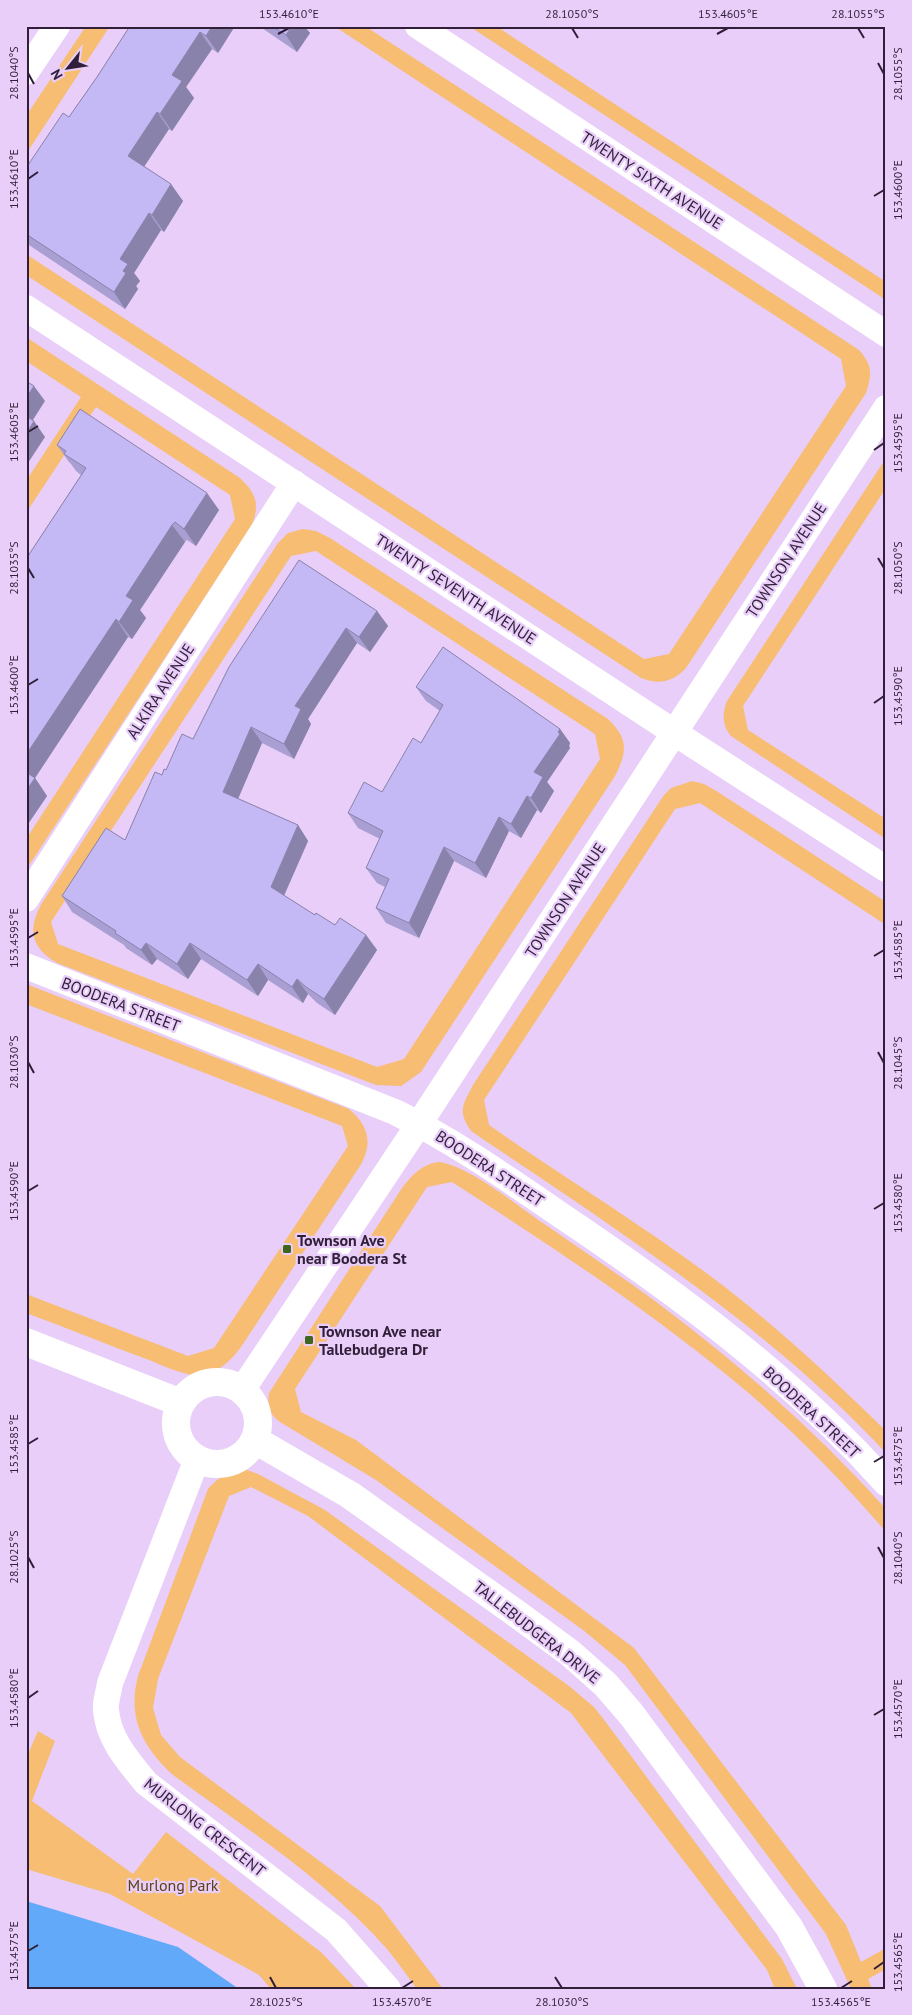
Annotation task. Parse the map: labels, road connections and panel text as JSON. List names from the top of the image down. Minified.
{"streets":{"street":["TWENTY SIXTH AVENUE","TOWNSON AVENUE","TWENTY SEVENTH AVENUE","ALKIRA AVENUE","BOODERA STREET","TALLEBUDGERA DRIVE","MURLONG CRESCENT"]},"crossings":[["TOWNSON AVENUE","TWENTY SEVENTH AVENUE"],["TOWNSON AVENUE","BOODERA STREET"],["TOWNSON AVENUE","TALLEBUDGERA DRIVE"],["TOWNSON AVENUE","MURLONG CRESCENT"],["TWENTY SEVENTH AVENUE","ALKIRA AVENUE"],["TALLEBUDGERA DRIVE","MURLONG CRESCENT"]],"parks":["Murlong Park"],"places":{"transit":["Townson Ave near Boodera St","Townson Ave near Tallebudgera Dr"]},"north":"bottom left","coordinates":["153.4610°E","28.1050°S","153.4605°E","28.1055°S","28.1040°S","153.4600°E","153.4595°E","28.1035°S","153.4590°E","153.4585°E","28.1030°S","28.1045°S","153.4580°E","153.4575°E","28.1025°S","153.4570°E","153.4565°E"]}
